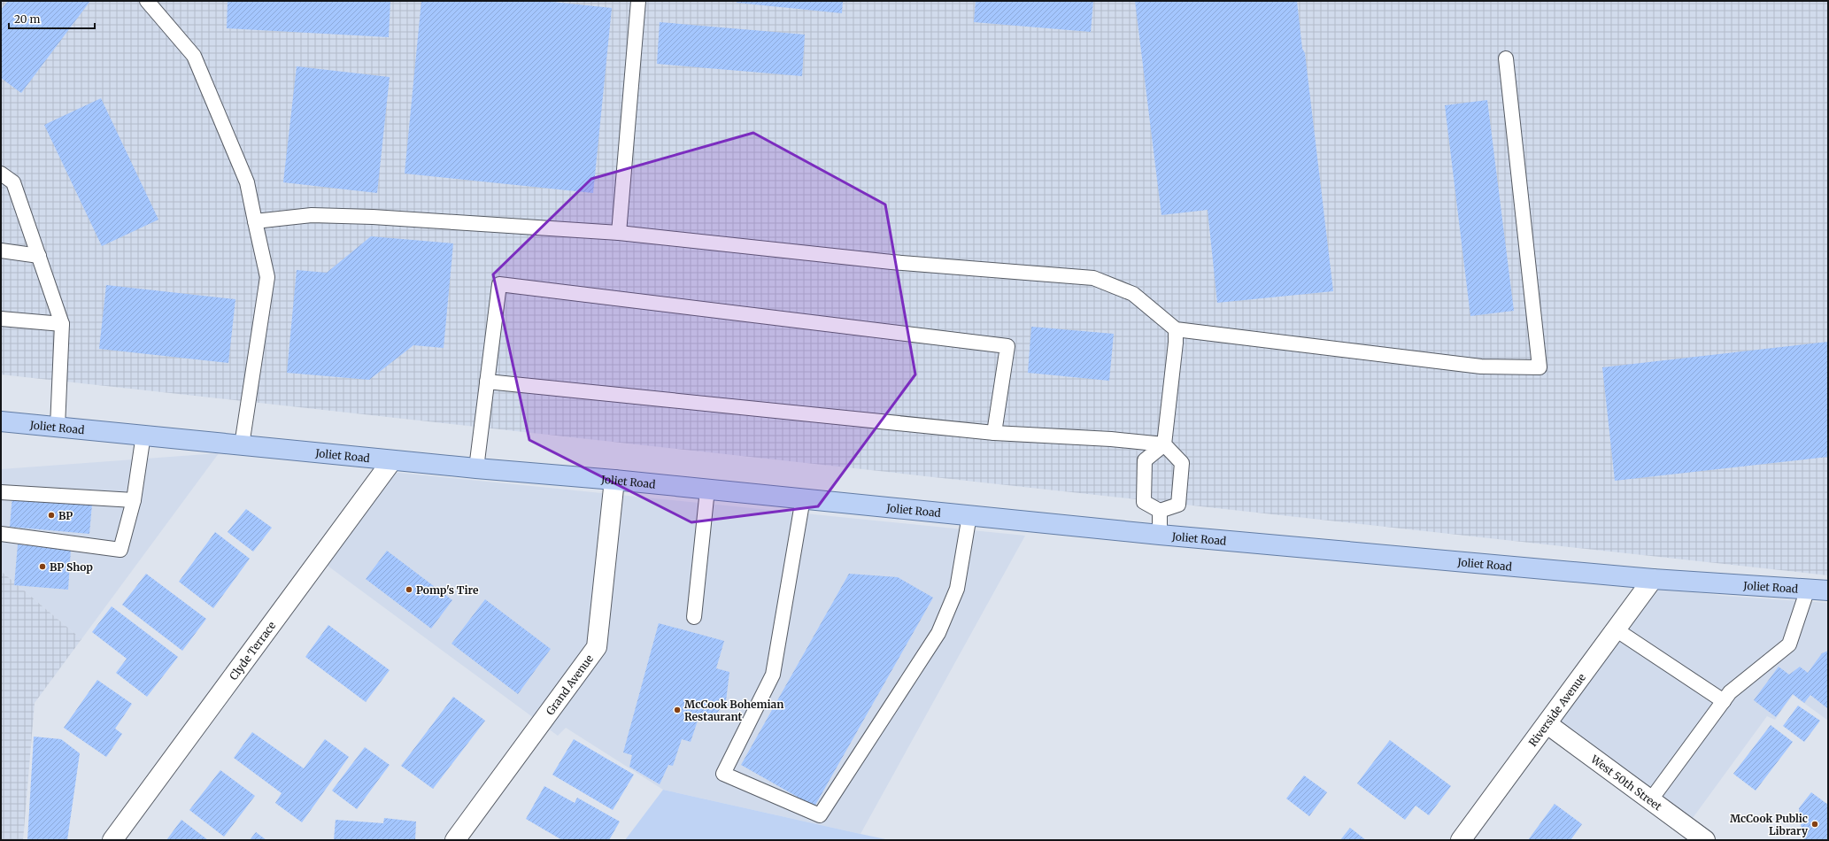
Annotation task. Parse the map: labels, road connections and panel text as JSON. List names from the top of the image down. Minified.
{"streets":{"main road":["Joliet Road"],"street":["Clyde Terrace","Grand Avenue","Riverside Avenue","West 50th Street"]},"crossings":[["Joliet Road","Clyde Terrace"],["Joliet Road","Grand Avenue"],["Joliet Road","Riverside Avenue"],["Riverside Avenue","West 50th Street"]],"places":["BP","BP Shop","Pomp's Tire","McCook Bohemian Restaurant","McCook Public Library"],"scale_bar":"20 m"}
